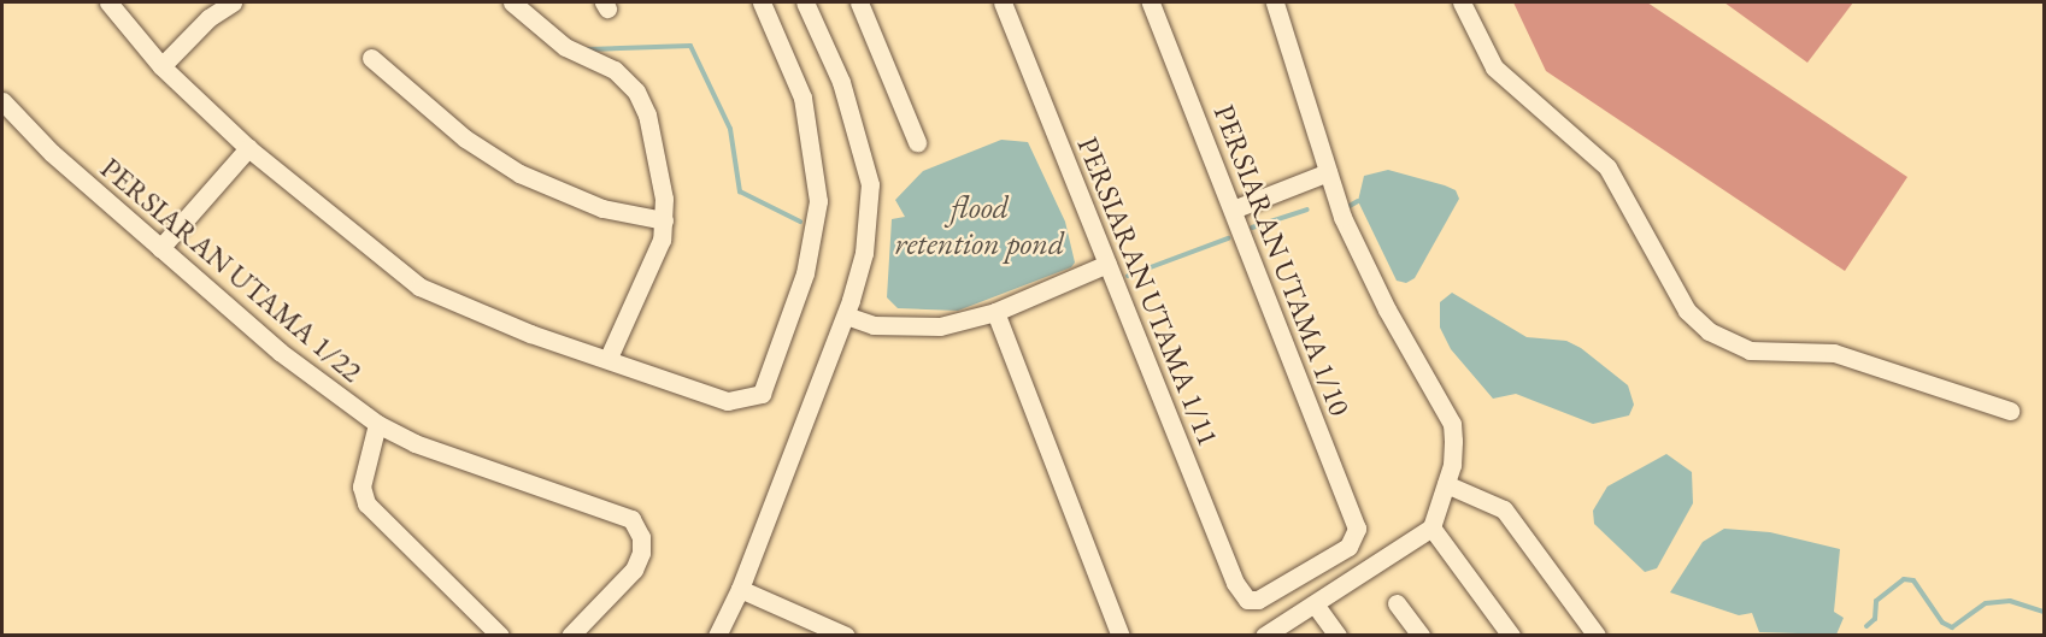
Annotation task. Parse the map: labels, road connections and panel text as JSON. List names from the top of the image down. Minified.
{"streets":{"street":["PERSIARAN UTAMA 1/10","PERSIARAN UTAMA 1/22","PERSIARAN UTAMA 1/11"]},"crossings":[["PERSIARAN UTAMA 1/10","PERSIARAN UTAMA 1/11"]],"water":["flood retention pond"]}
